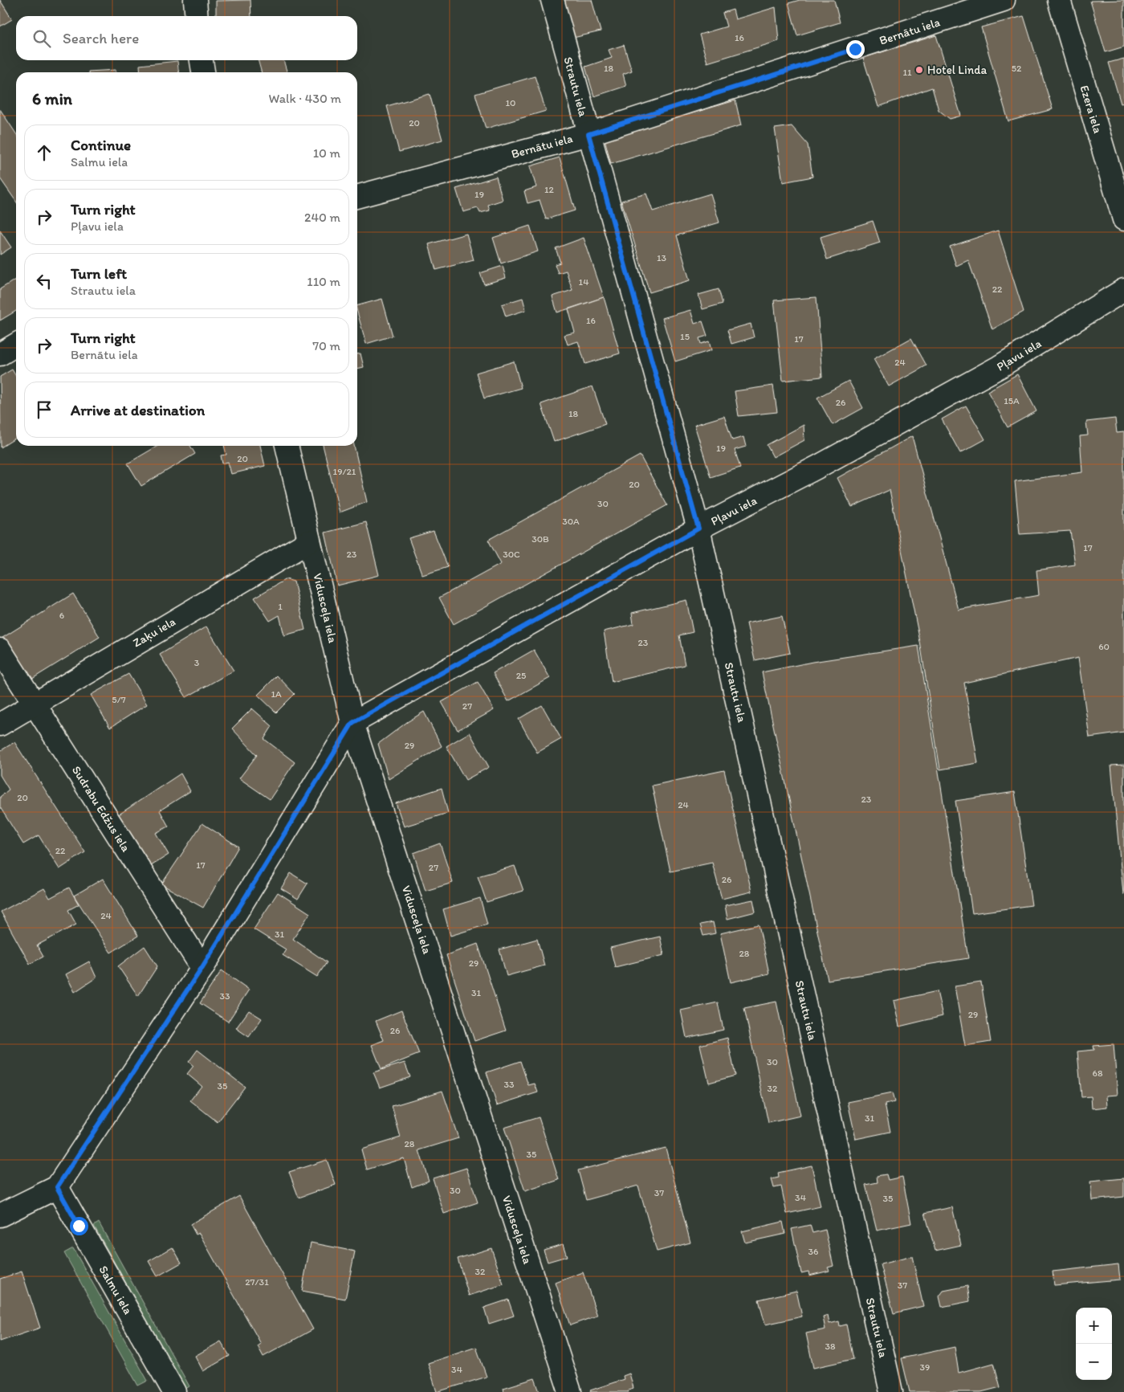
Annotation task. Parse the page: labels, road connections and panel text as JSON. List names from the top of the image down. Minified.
{"streets":{"street":["Bernātu iela","Strautu iela","Ezera iela","Pļavu iela","Vidusceļa iela","Zaķu iela","Sudrabu Edžus iela","Salmu iela"]},"crossings":[["Bernātu iela","Strautu iela"],["Strautu iela","Pļavu iela"],["Pļavu iela","Vidusceļa iela"],["Pļavu iela","Sudrabu Edžus iela"],["Pļavu iela","Salmu iela"],["Vidusceļa iela","Zaķu iela"],["Zaķu iela","Sudrabu Edžus iela"]],"places":["Hotel Linda"],"house_numbers":["16","18","52","11","10","20","12","19","13","14","22","16","15","17","24","15A","26","18","19","20","19/21","20","30","30A","30B","17","23","30C","1","6","23","60","3","25","1A","5/7","27","29","20","23","24","22","17","27","26","24","31","28","29","31","33","29","26","30","68","33","35","32","31","28","35","30","37","34","35","36","32","27/31","37","38","39","34"],"page":{"search":"Search here","heading":["6 min","Walk · 430 m"],"list":[["Continue","Salmu iela","10 m"],["Turn right","Pļavu iela","240 m"],["Turn left","Strautu iela","110 m"],["Turn right","Bernātu iela","70 m"],"Arrive at destination"],"map_buttons":["+","−"]}}
